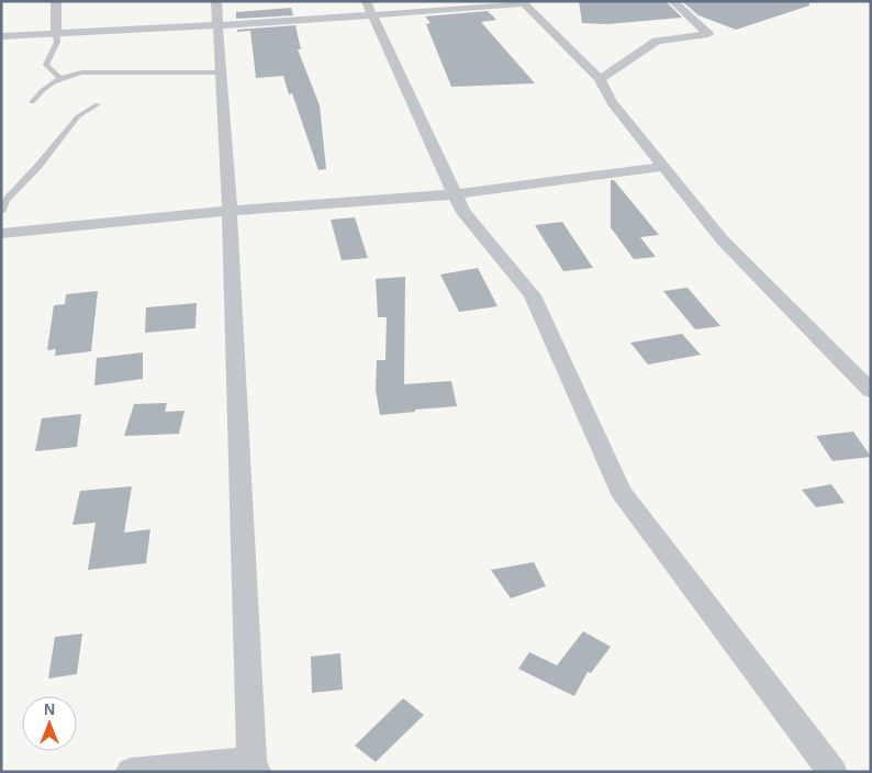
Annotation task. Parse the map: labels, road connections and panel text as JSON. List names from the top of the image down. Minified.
{"north":"top"}
